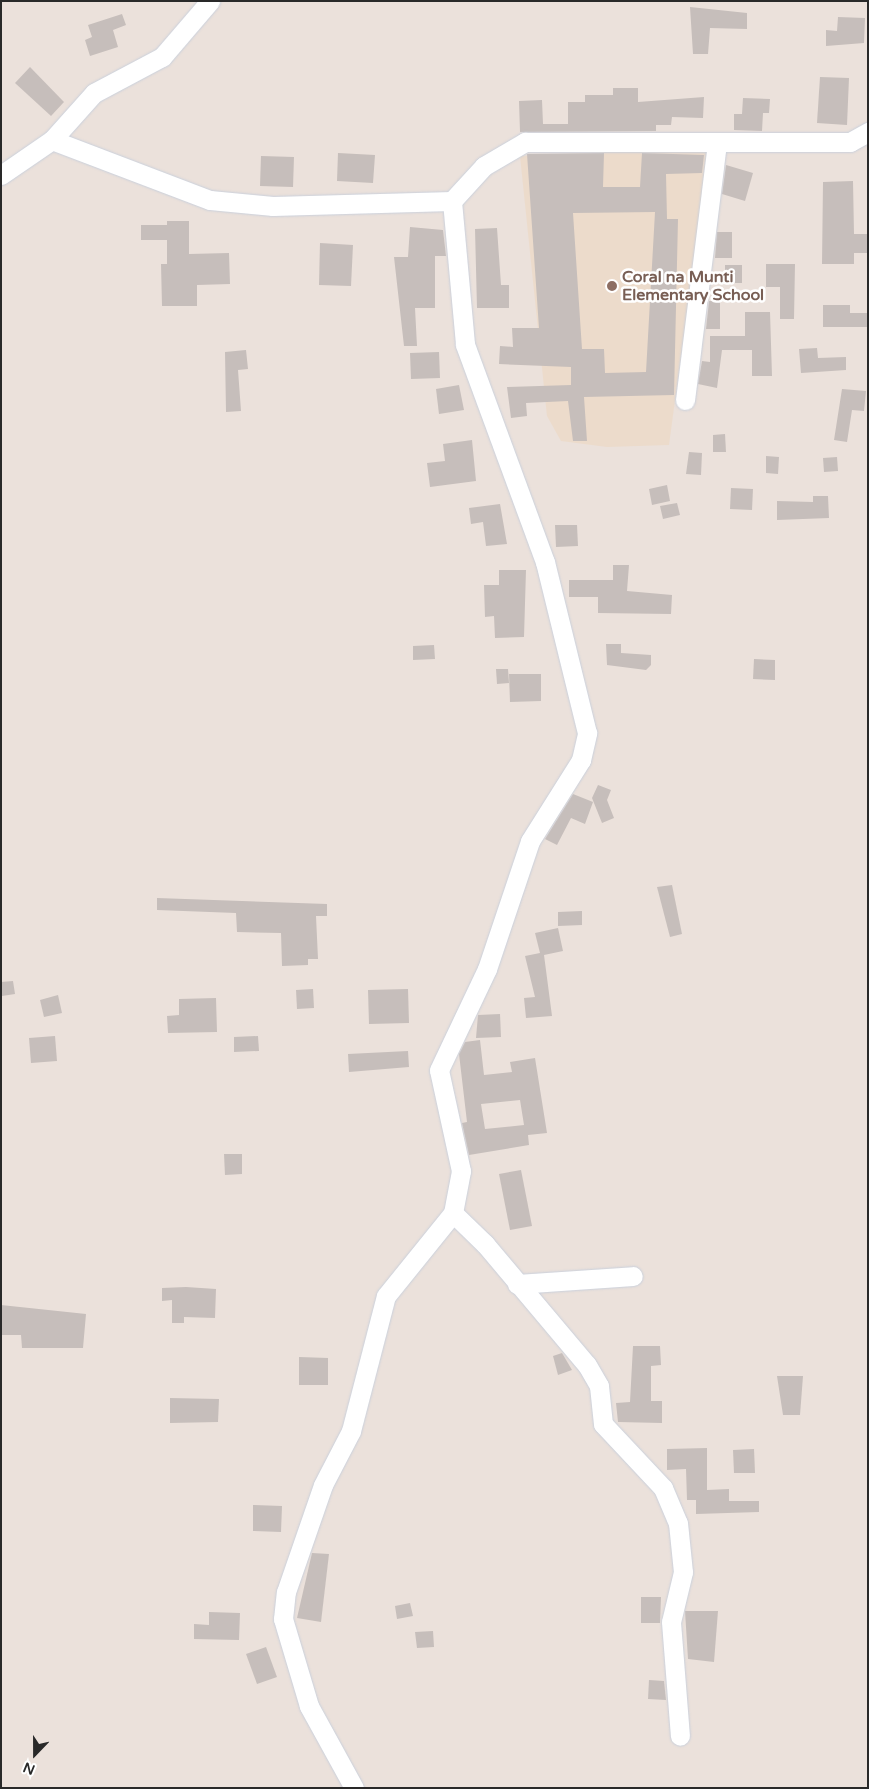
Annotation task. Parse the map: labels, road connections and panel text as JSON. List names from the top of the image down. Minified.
{"places":["Coral na Munti Elementary School"],"north":"bottom"}
